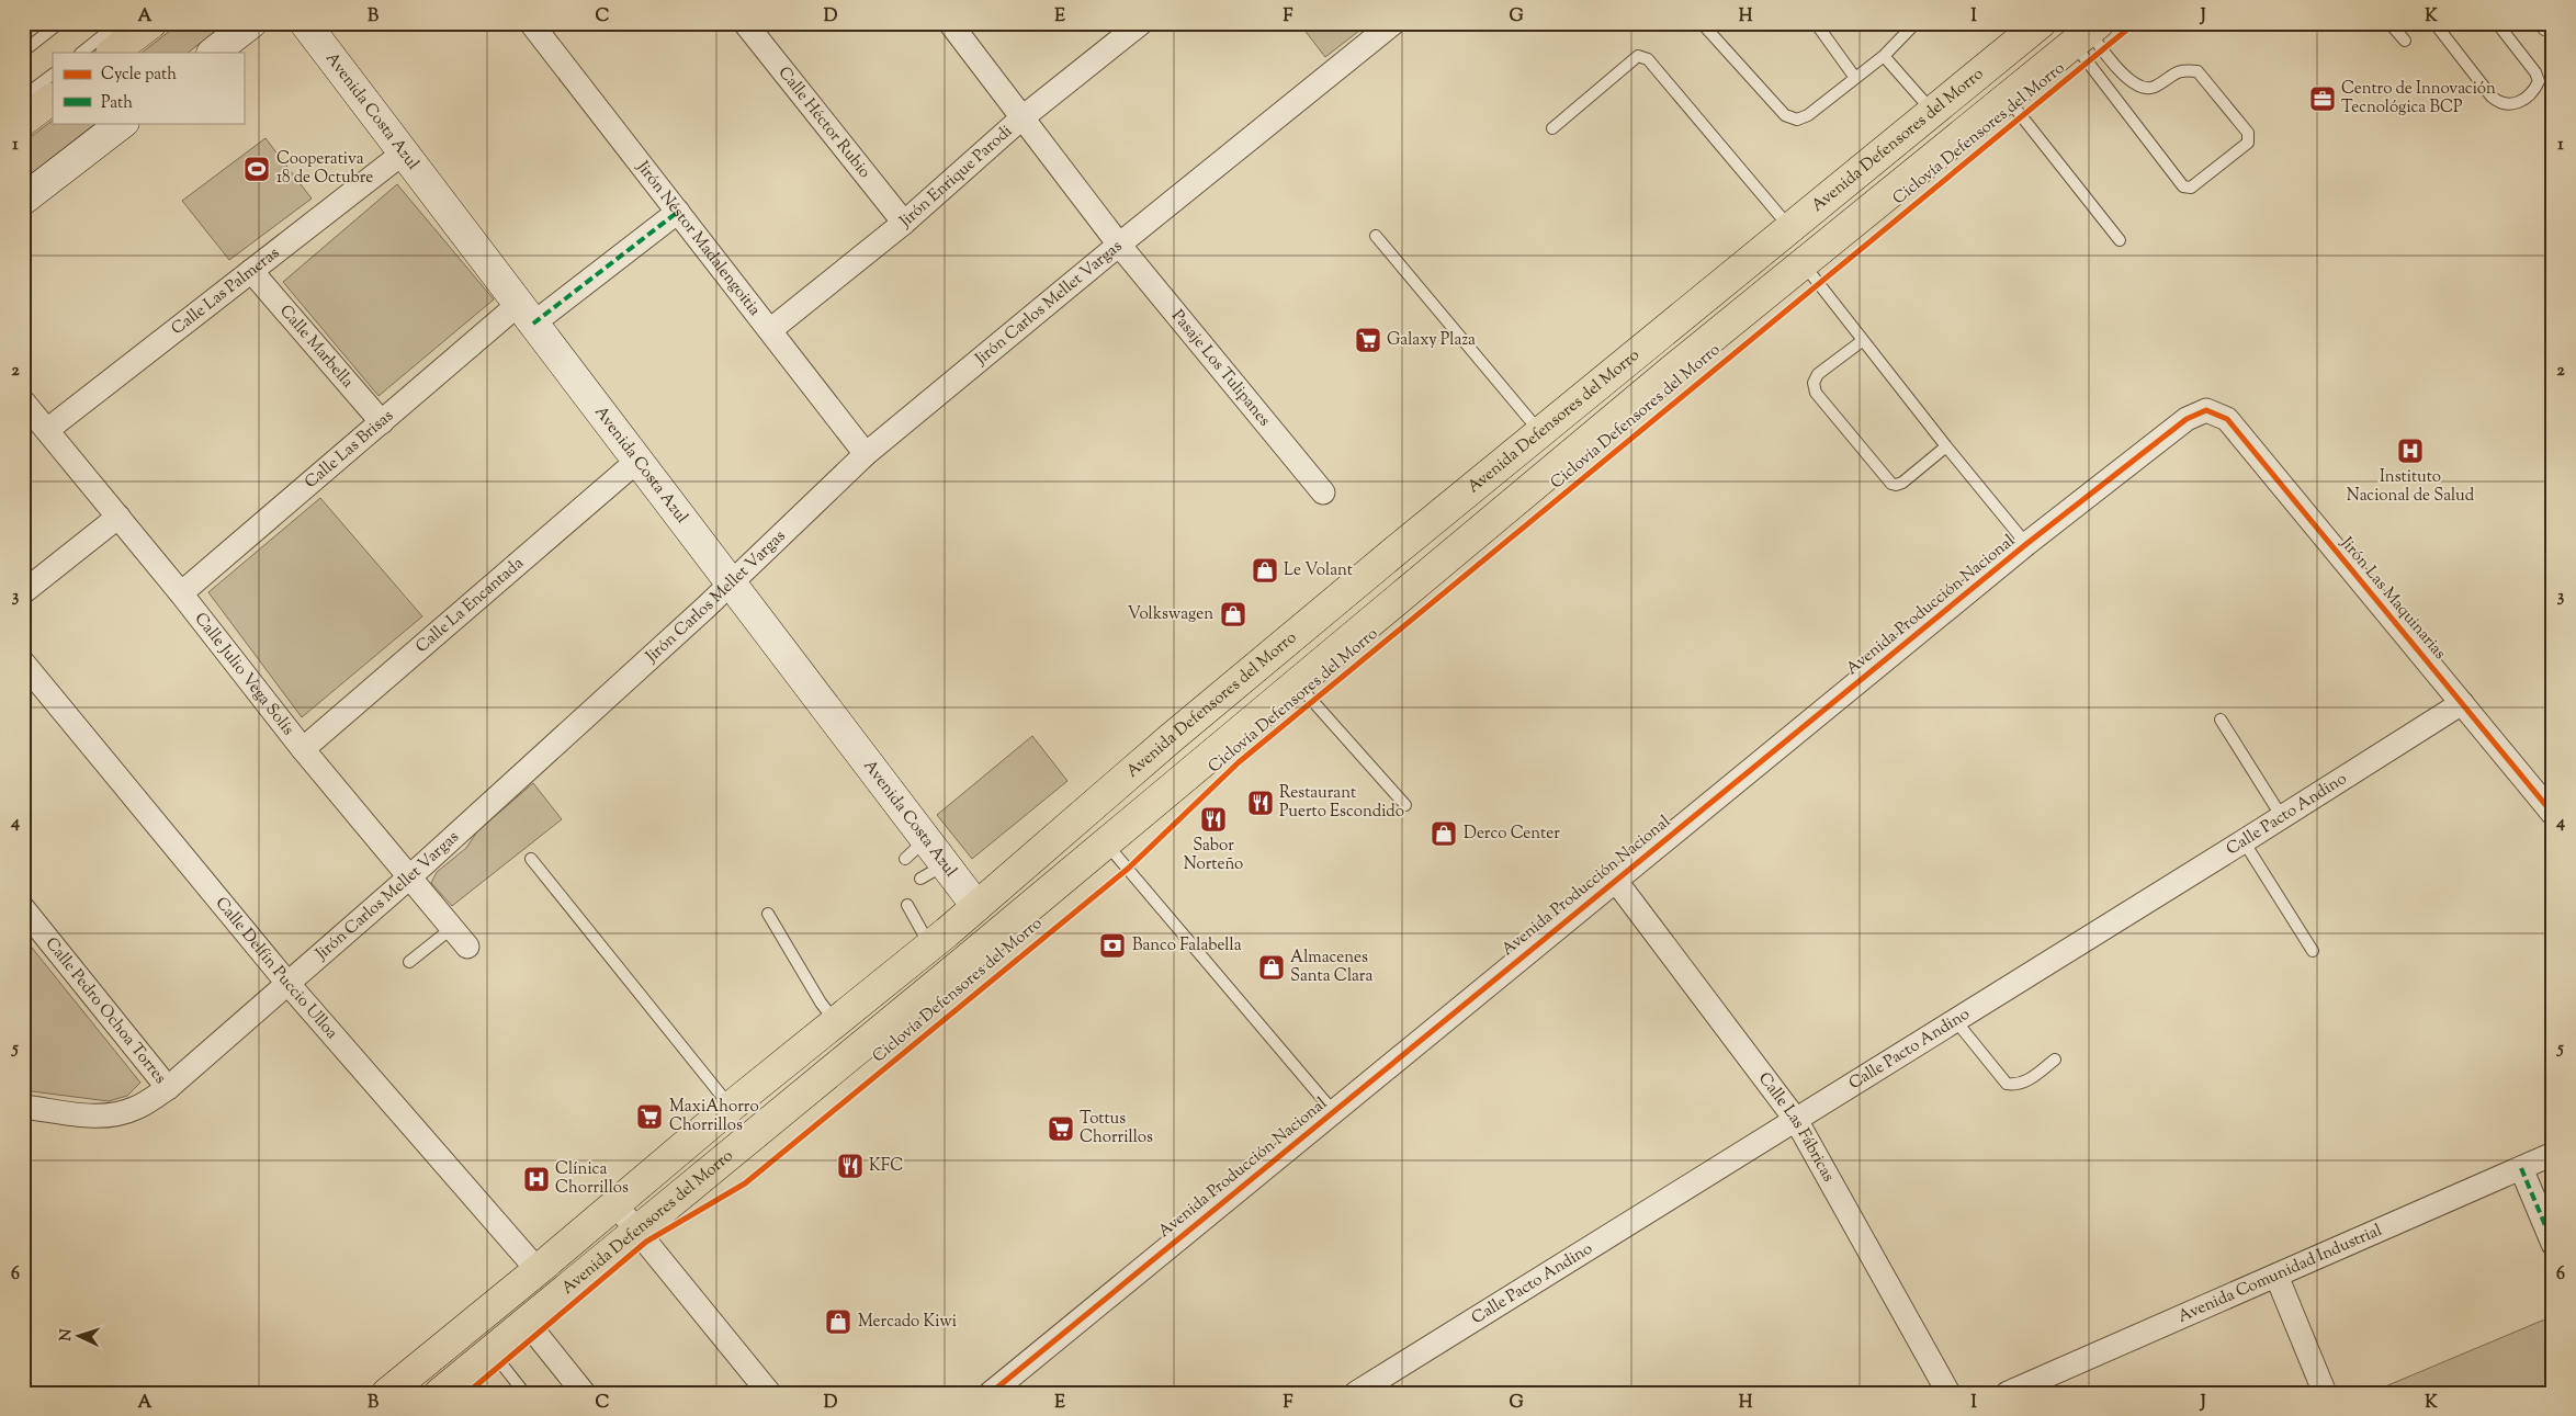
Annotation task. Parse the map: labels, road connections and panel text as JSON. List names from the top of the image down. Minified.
{"streets":{"main road":["Avenida Defensores del Morro"],"street":["Avenida Costa Azul","Calle Héctor Rubio","Jirón Enrique Parodi","Jirón Néstor Madalengoitia","Calle Las Palmeras","Jirón Carlos Mellet Vargas","Calle Marbella","Pasaje Los Tulipanes","Calle Las Brisas","Jirón Las Maquinarias","Calle La Encantada","Avenida Producción Nacional","Calle Julio Vega Solís","Calle Pacto Andino","Calle Delfín Puccio Ulloa","Calle Pedro Ochoa Torres","Calle Las Fábricas","Avenida Comunidad Industrial"],"cycle path":["Ciclovía Defensores del Morro"]},"crossings":[["Avenida Costa Azul","Avenida Defensores del Morro"],["Avenida Costa Azul","Calle Las Palmeras"],["Avenida Costa Azul","Jirón Carlos Mellet Vargas"],["Avenida Costa Azul","Calle Las Brisas"],["Avenida Costa Azul","Calle La Encantada"],["Calle Héctor Rubio","Jirón Enrique Parodi"],["Avenida Defensores del Morro","Calle Delfín Puccio Ulloa"],["Jirón Enrique Parodi","Jirón Néstor Madalengoitia"],["Jirón Enrique Parodi","Pasaje Los Tulipanes"],["Jirón Néstor Madalengoitia","Jirón Carlos Mellet Vargas"],["Jirón Néstor Madalengoitia","Calle Las Brisas"],["Calle Las Palmeras","Calle Marbella"],["Calle Las Palmeras","Calle Julio Vega Solís"],["Jirón Carlos Mellet Vargas","Pasaje Los Tulipanes"],["Jirón Carlos Mellet Vargas","Calle Julio Vega Solís"],["Jirón Carlos Mellet Vargas","Calle Delfín Puccio Ulloa"],["Jirón Carlos Mellet Vargas","Calle Pedro Ochoa Torres"],["Calle Marbella","Calle Las Brisas"],["Calle Las Brisas","Calle Julio Vega Solís"],["Jirón Las Maquinarias","Avenida Producción Nacional"],["Jirón Las Maquinarias","Calle Pacto Andino"],["Calle La Encantada","Calle Julio Vega Solís"],["Avenida Producción Nacional","Calle Las Fábricas"],["Calle Pacto Andino","Calle Las Fábricas"]],"places":{"office":["Centro de Innovación Tecnológica BCP"],"sports":["Cooperativa 18 de Octubre"],"supermarket":["Galaxy Plaza","MaxiAhorro Chorrillos","Tottus Chorrillos"],"hospital":["Instituto Nacional de Salud","Clínica Chorrillos"],"shop":["Le Volant","Volkswagen","Derco Center","Almacenes Santa Clara","Mercado Kiwi"],"restaurant":["Restaurant Puerto Escondido","Sabor Norteño","KFC"],"bank":["Banco Falabella"]},"legend":["Cycle path","Path"],"north":"left","grid":{"columns":["A","B","C","D","E","F","G","H","I","J","K"],"rows":["1","2","3","4","5","6"]}}
